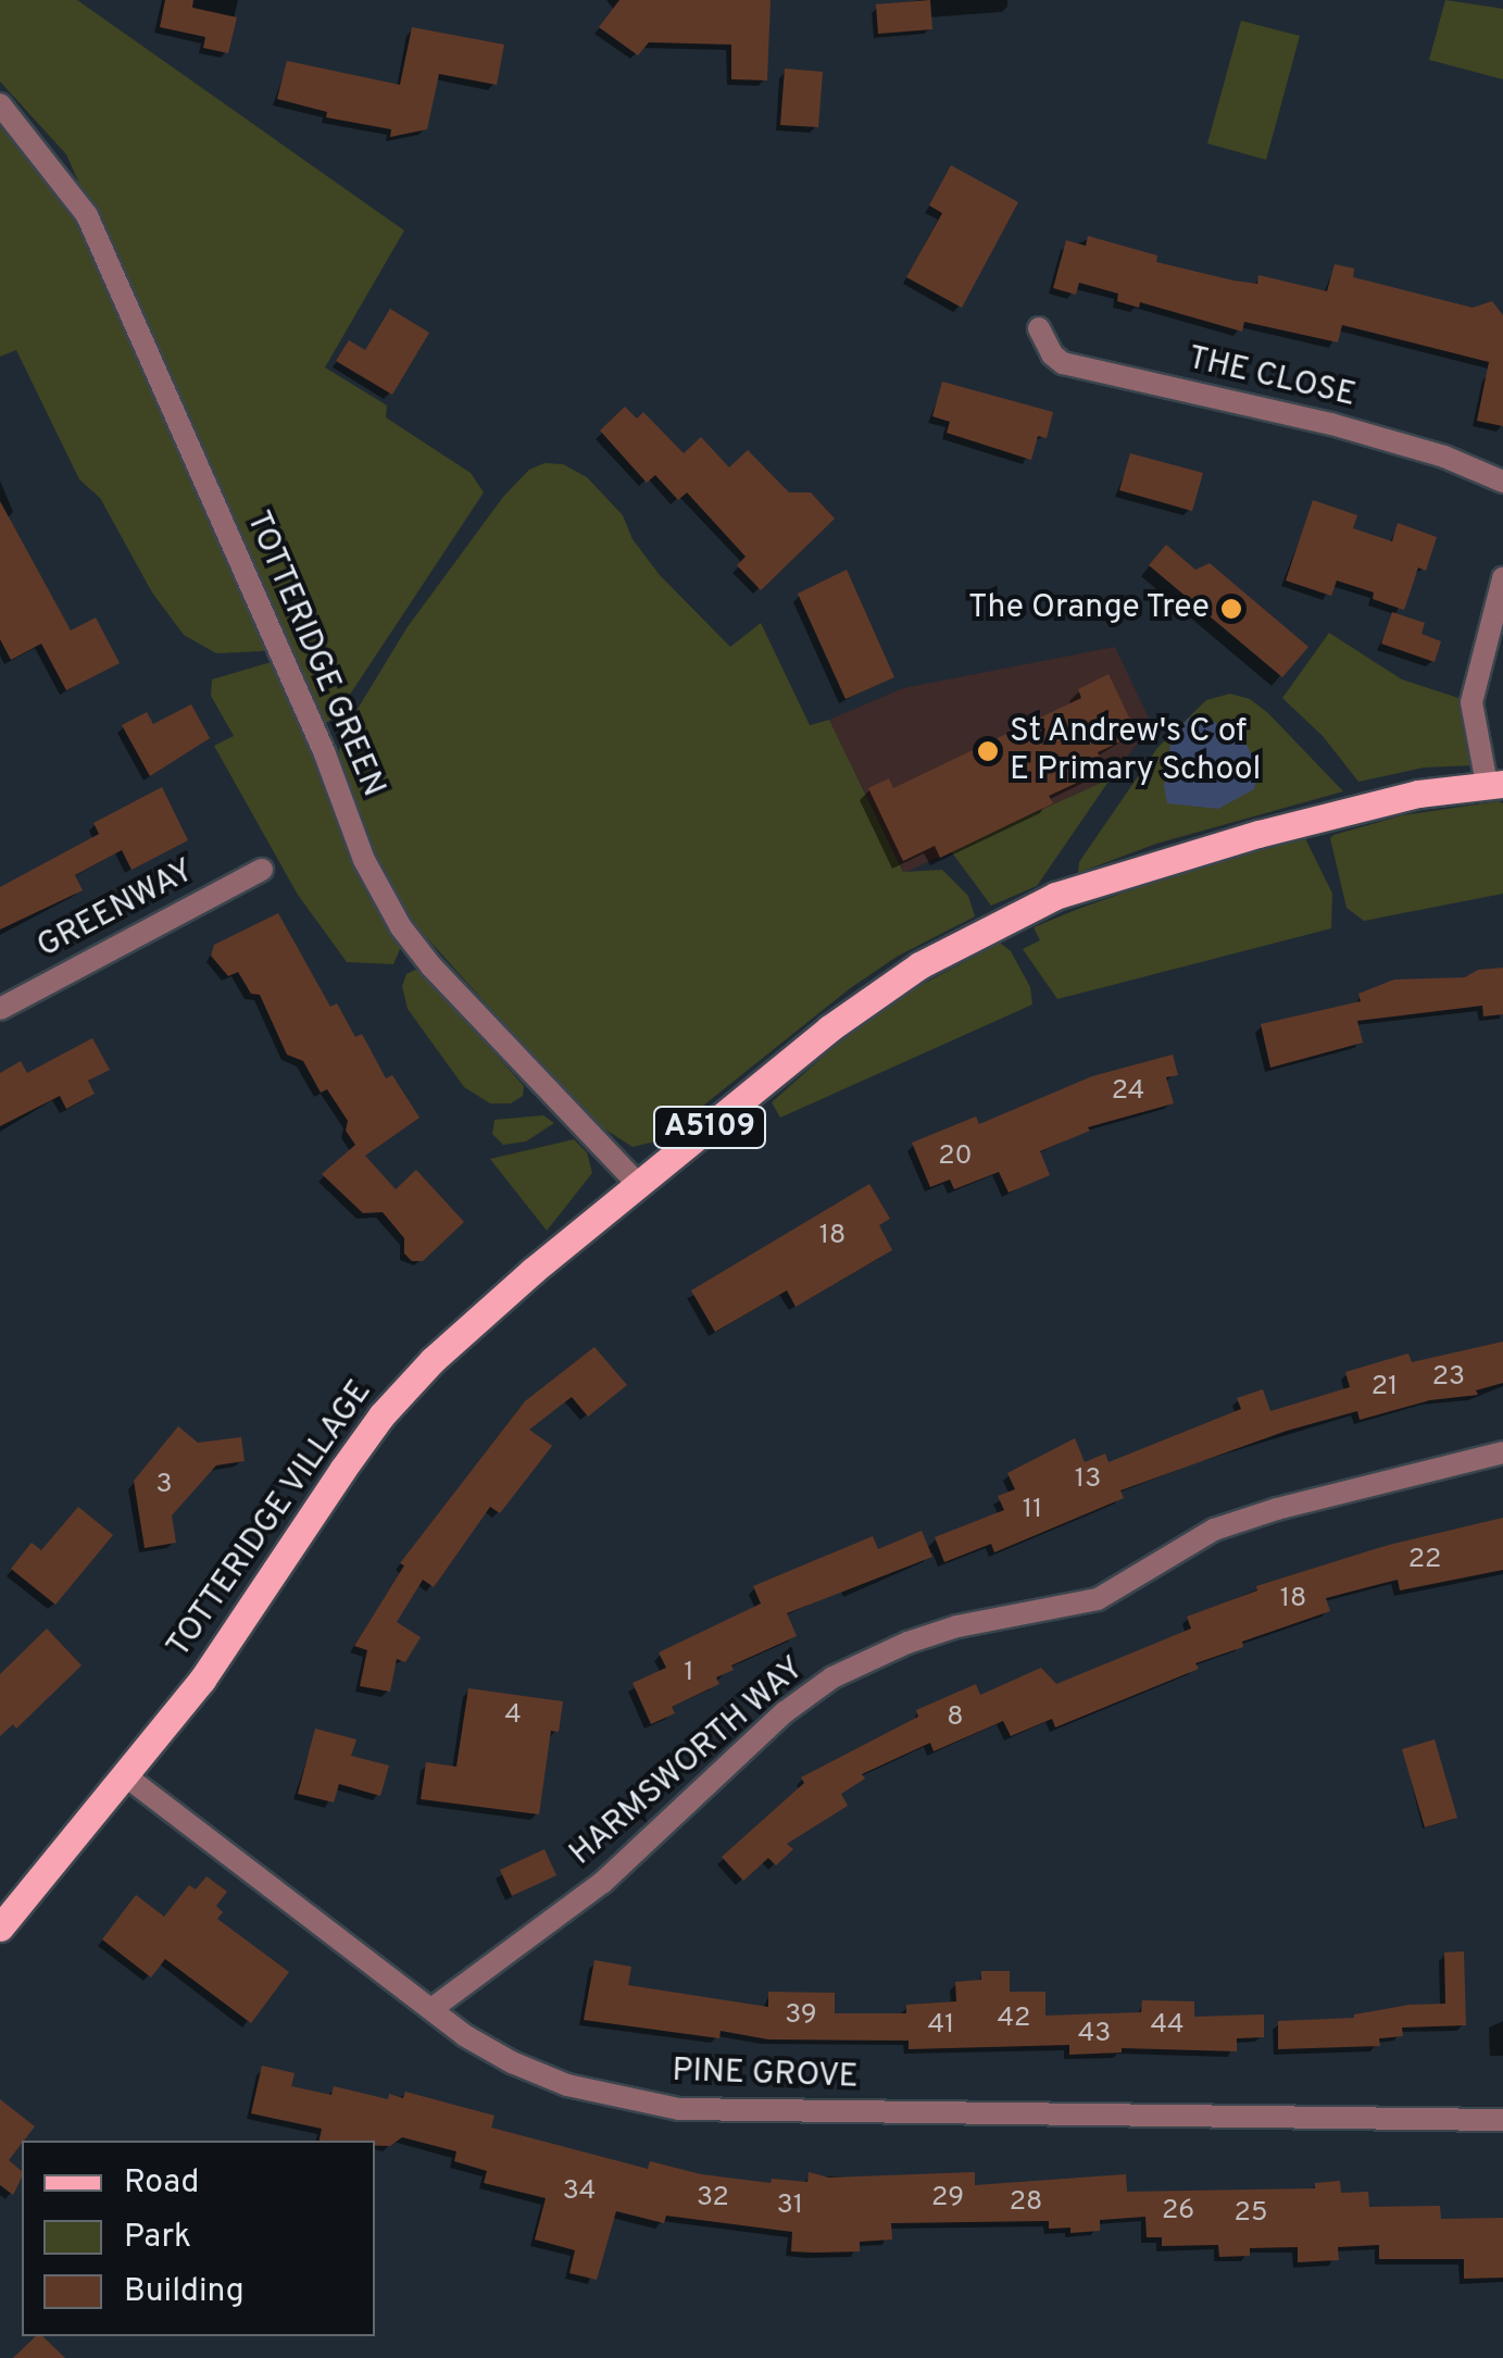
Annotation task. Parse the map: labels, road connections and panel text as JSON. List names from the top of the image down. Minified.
{"streets":{"main road":["A5109","TOTTERIDGE VILLAGE"],"street":["THE CLOSE","TOTTERIDGE GREEN","GREENWAY","HARMSWORTH WAY","PINE GROVE"]},"crossings":[["TOTTERIDGE GREEN","TOTTERIDGE VILLAGE"],["A5109","TOTTERIDGE VILLAGE"],["A5109","PINE GROVE"],["TOTTERIDGE VILLAGE","PINE GROVE"],["HARMSWORTH WAY","PINE GROVE"]],"places":["The Orange Tree","St Andrew's C of E Primary School"],"house_numbers":["24","20","18","23","21","13","3","11","22","18","1","4","8","39","42","41","44","43","34","32","29","28","31","26","25"],"legend":["Road","Park","Building"]}
